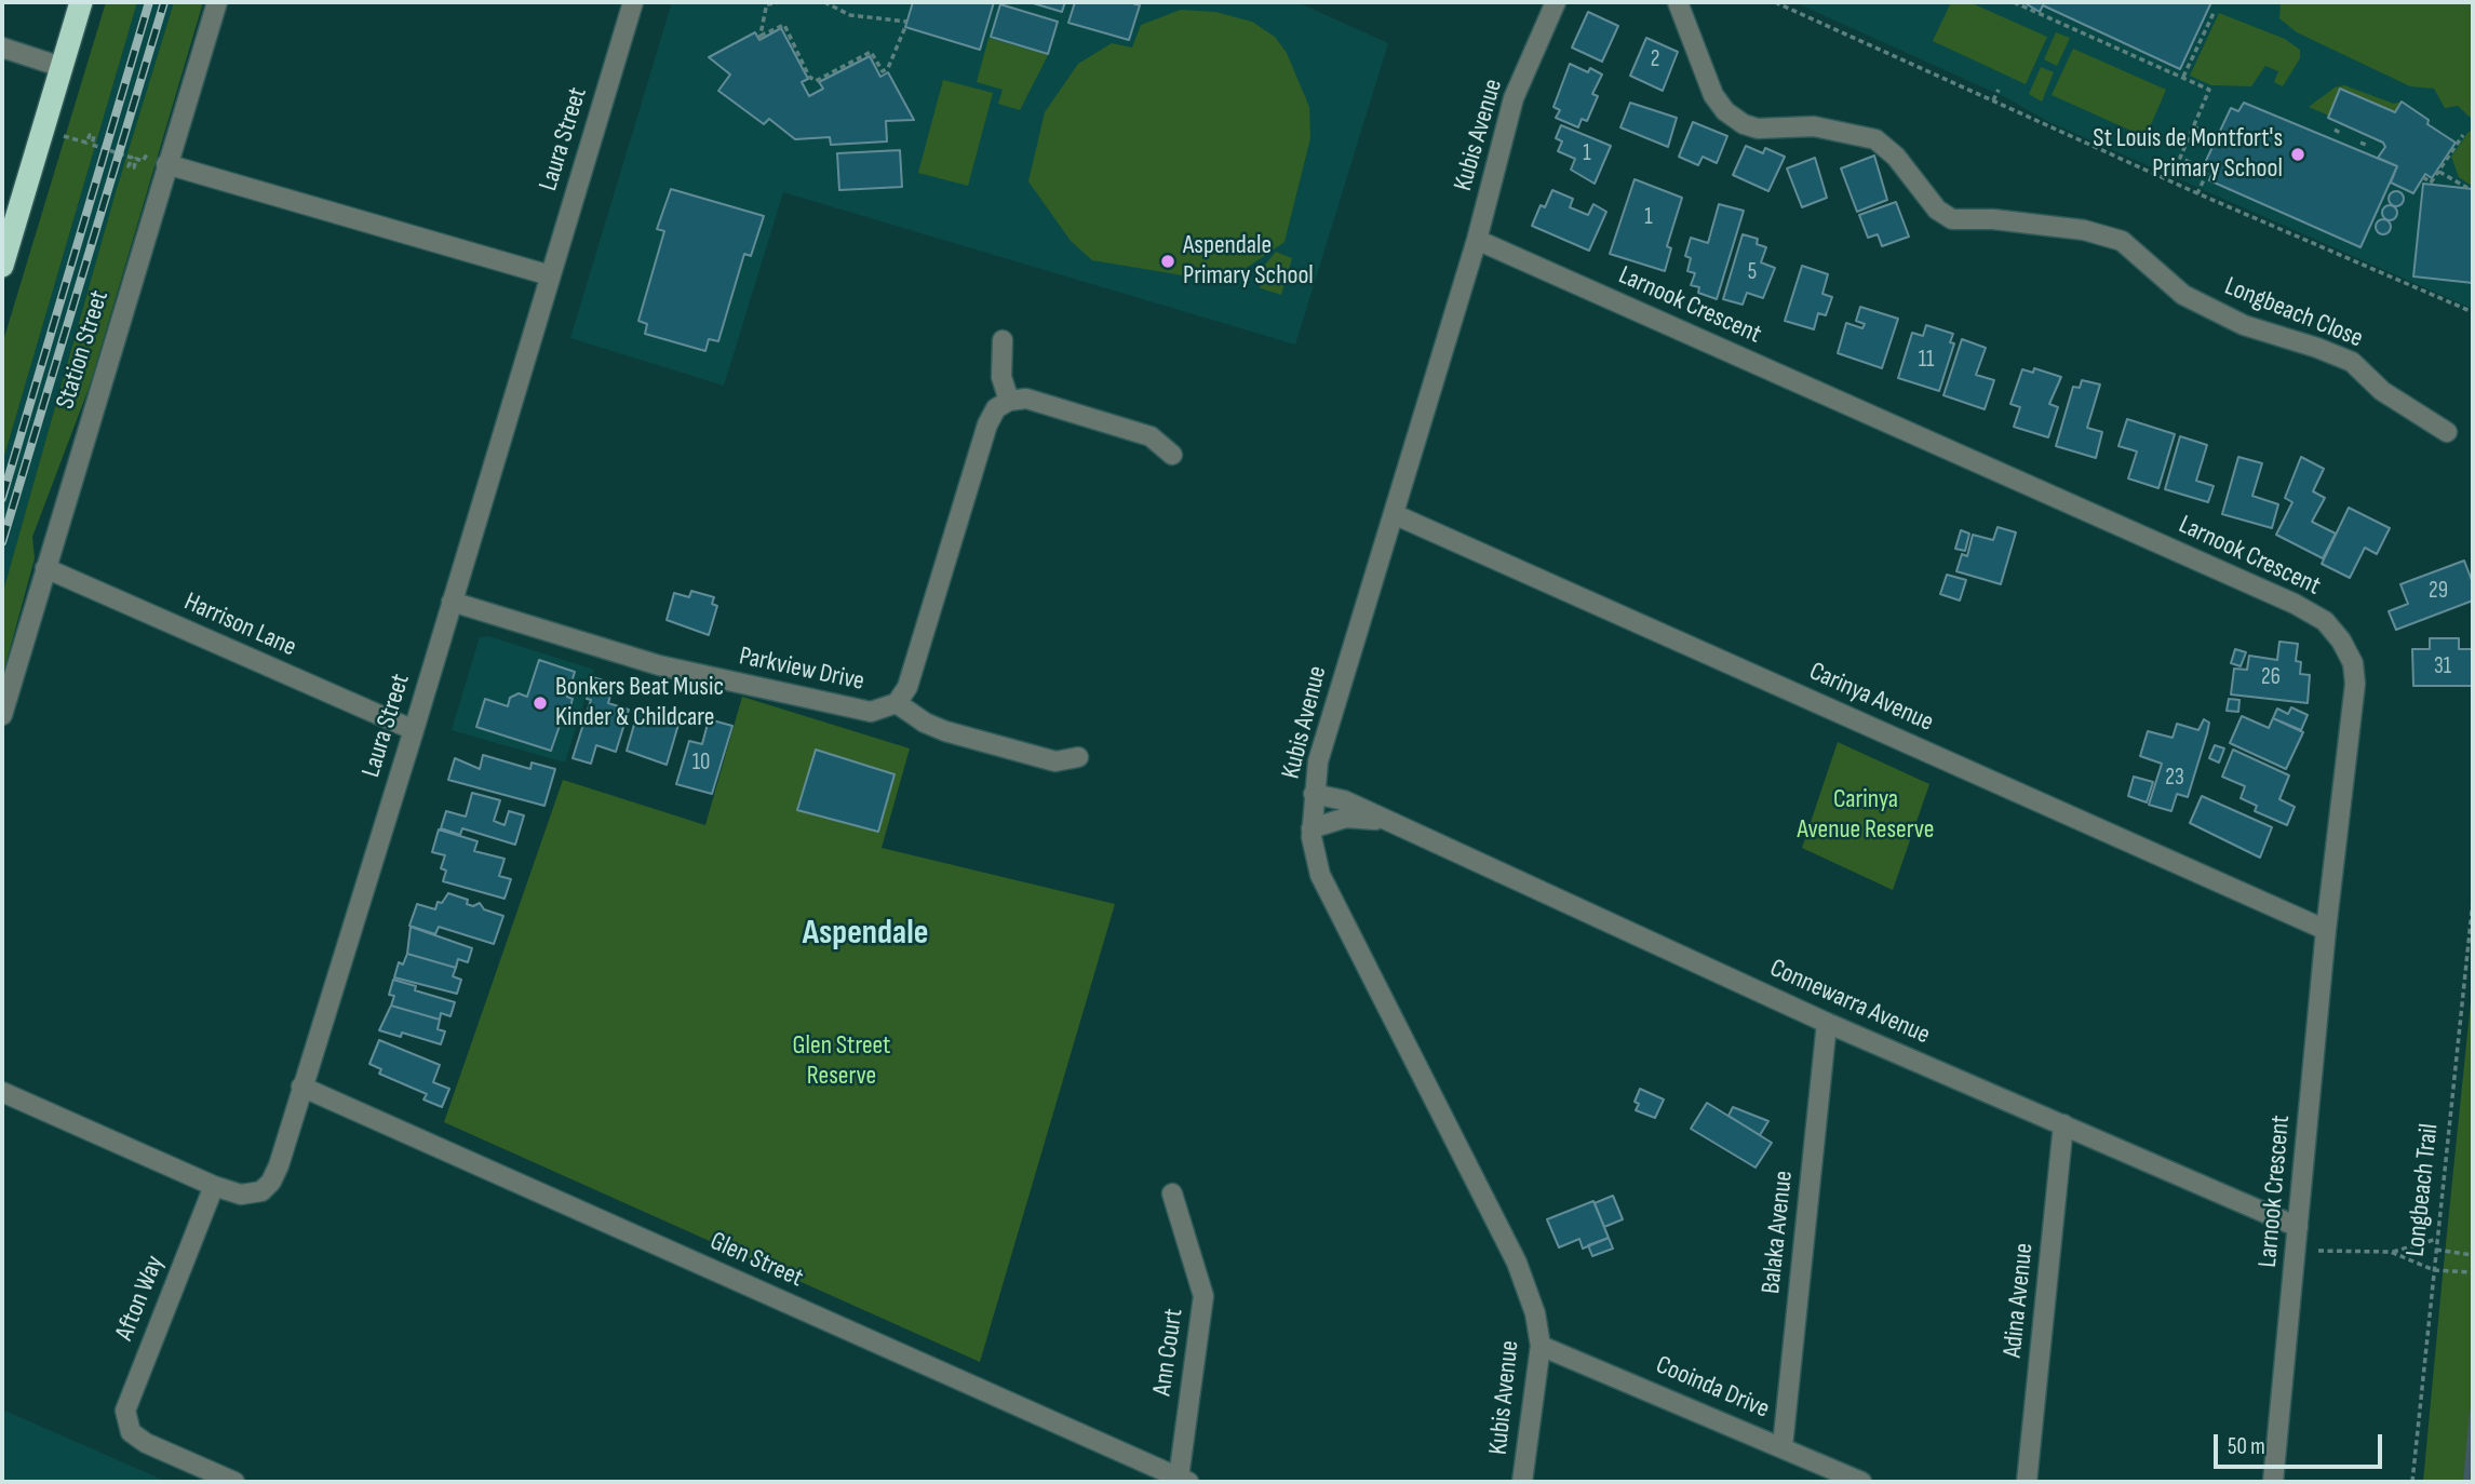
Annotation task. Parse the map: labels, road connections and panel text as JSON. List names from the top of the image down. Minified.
{"streets":{"street":["Kubis Avenue","Laura Street","Larnook Crescent","Longbeach Close","Station Street","Harrison Lane","Parkview Drive","Carinya Avenue","Connewarra Avenue","Balaka Avenue","Glen Street","Afton Way","Adina Avenue","Ann Court","Cooinda Drive"],"path":["Longbeach Trail"]},"crossings":[["Kubis Avenue","Larnook Crescent"],["Kubis Avenue","Carinya Avenue"],["Kubis Avenue","Connewarra Avenue"],["Kubis Avenue","Cooinda Drive"],["Laura Street","Harrison Lane"],["Laura Street","Parkview Drive"],["Laura Street","Glen Street"],["Laura Street","Afton Way"],["Larnook Crescent","Carinya Avenue"],["Larnook Crescent","Connewarra Avenue"],["Station Street","Harrison Lane"],["Connewarra Avenue","Balaka Avenue"],["Connewarra Avenue","Adina Avenue"],["Balaka Avenue","Cooinda Drive"],["Glen Street","Ann Court"]],"districts":["Aspendale"],"parks":["Carinya Avenue Reserve","Glen Street Reserve"],"places":["St Louis de Montfort's Primary School","Aspendale Primary School","Bonkers Beat Music Kinder & Childcare"],"house_numbers":["2","1","1","5","11","29","31","26","10","23"],"scale_bar":"50 m"}
